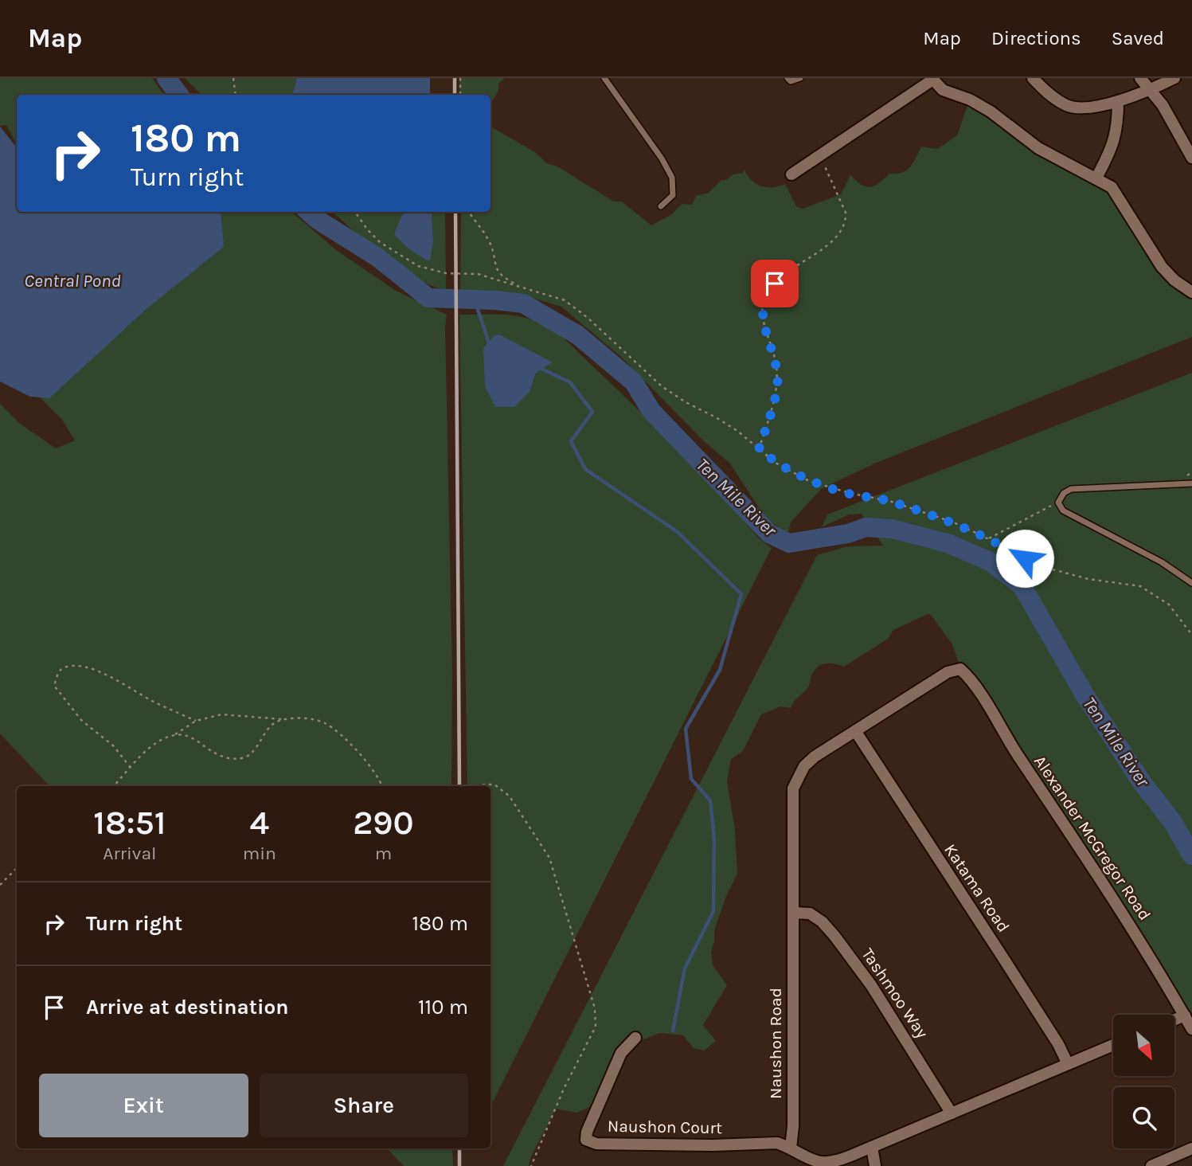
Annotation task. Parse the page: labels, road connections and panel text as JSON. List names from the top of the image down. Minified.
{"streets":{"street":["Alexander McGregor Road","Katama Road","Tashmoo Way","Naushon Road","Naushon Court"]},"crossings":[["Alexander McGregor Road","Naushon Road"],["Katama Road","Naushon Road"],["Tashmoo Way","Naushon Road"],["Naushon Road","Naushon Court"]],"water":["Central Pond","Ten Mile River"],"north":"bottom right","page":{"header":"Map","nav":["Map","Directions","Saved"],"turn":["180 m","Turn right"],"eta":["18:51","Arrival","4","min","290","m"],"list":[{"name":"Turn right","value":"180 m"},{"name":"Arrive at destination","value":"110 m"}],"buttons":["Exit","Share"]}}
